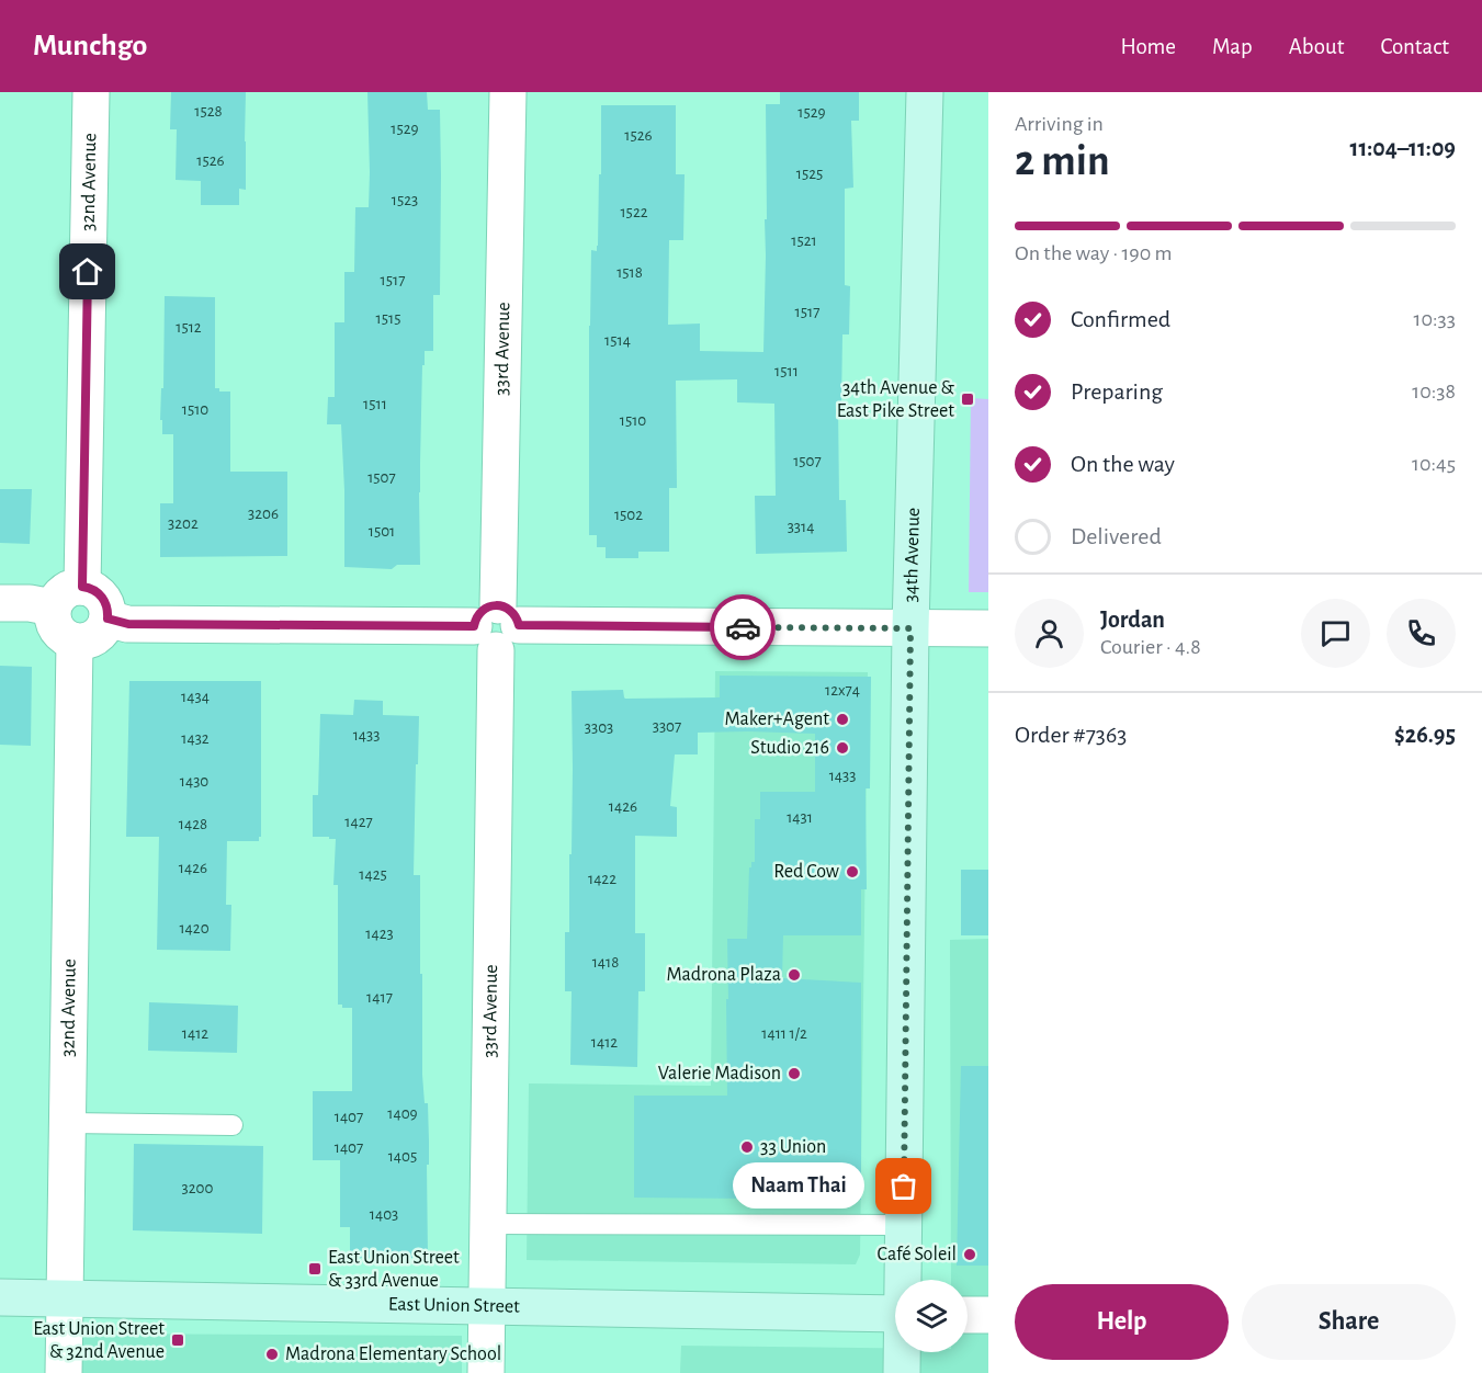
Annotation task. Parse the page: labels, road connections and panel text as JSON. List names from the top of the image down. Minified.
{"streets":{"street":["32nd Avenue","33rd Avenue","34th Avenue","East Union Street"]},"crossings":[["32nd Avenue","East Union Street"],["33rd Avenue","East Union Street"]],"places":{"transit":["34th Avenue & East Pike Street","East Union Street & 33rd Avenue","East Union Street & 32nd Avenue"],"other":["Maker+Agent","Studio 216","Red Cow","Madrona Plaza","Valerie Madison","33 Union","Naam Thai","Café Soleil","Madrona Elementary School"]},"house_numbers":["1528","1529","1529","1526","1526","1525","1523","1522","1521","1518","1517","1517","1515","1512","1514","1511","1511","1510","1510","1507","1507","3206","1502","3202","3314","1501","12x74","1434","3307","3303","1433","1432","1433","1430","1426","1431","1427","1428","1426","1425","1422","1420","1423","1418","1417","1412","1411 1/2","1412","1409","1407","1407","1405","3200","1403"],"page":{"header":"Munchgo","nav":["Home","Map","About","Contact"],"heading":["2 min","Arriving in","11:04–11:09"],"panel":["Jordan","Courier · 4.8","Order #7363","$26.95"],"bar":"On the way · 190 m","list":[["Confirmed","10:33"],["Preparing","10:38"],["On the way","10:45"],"Delivered"],"bubble":"Naam Thai","buttons":["Help","Share"]}}
